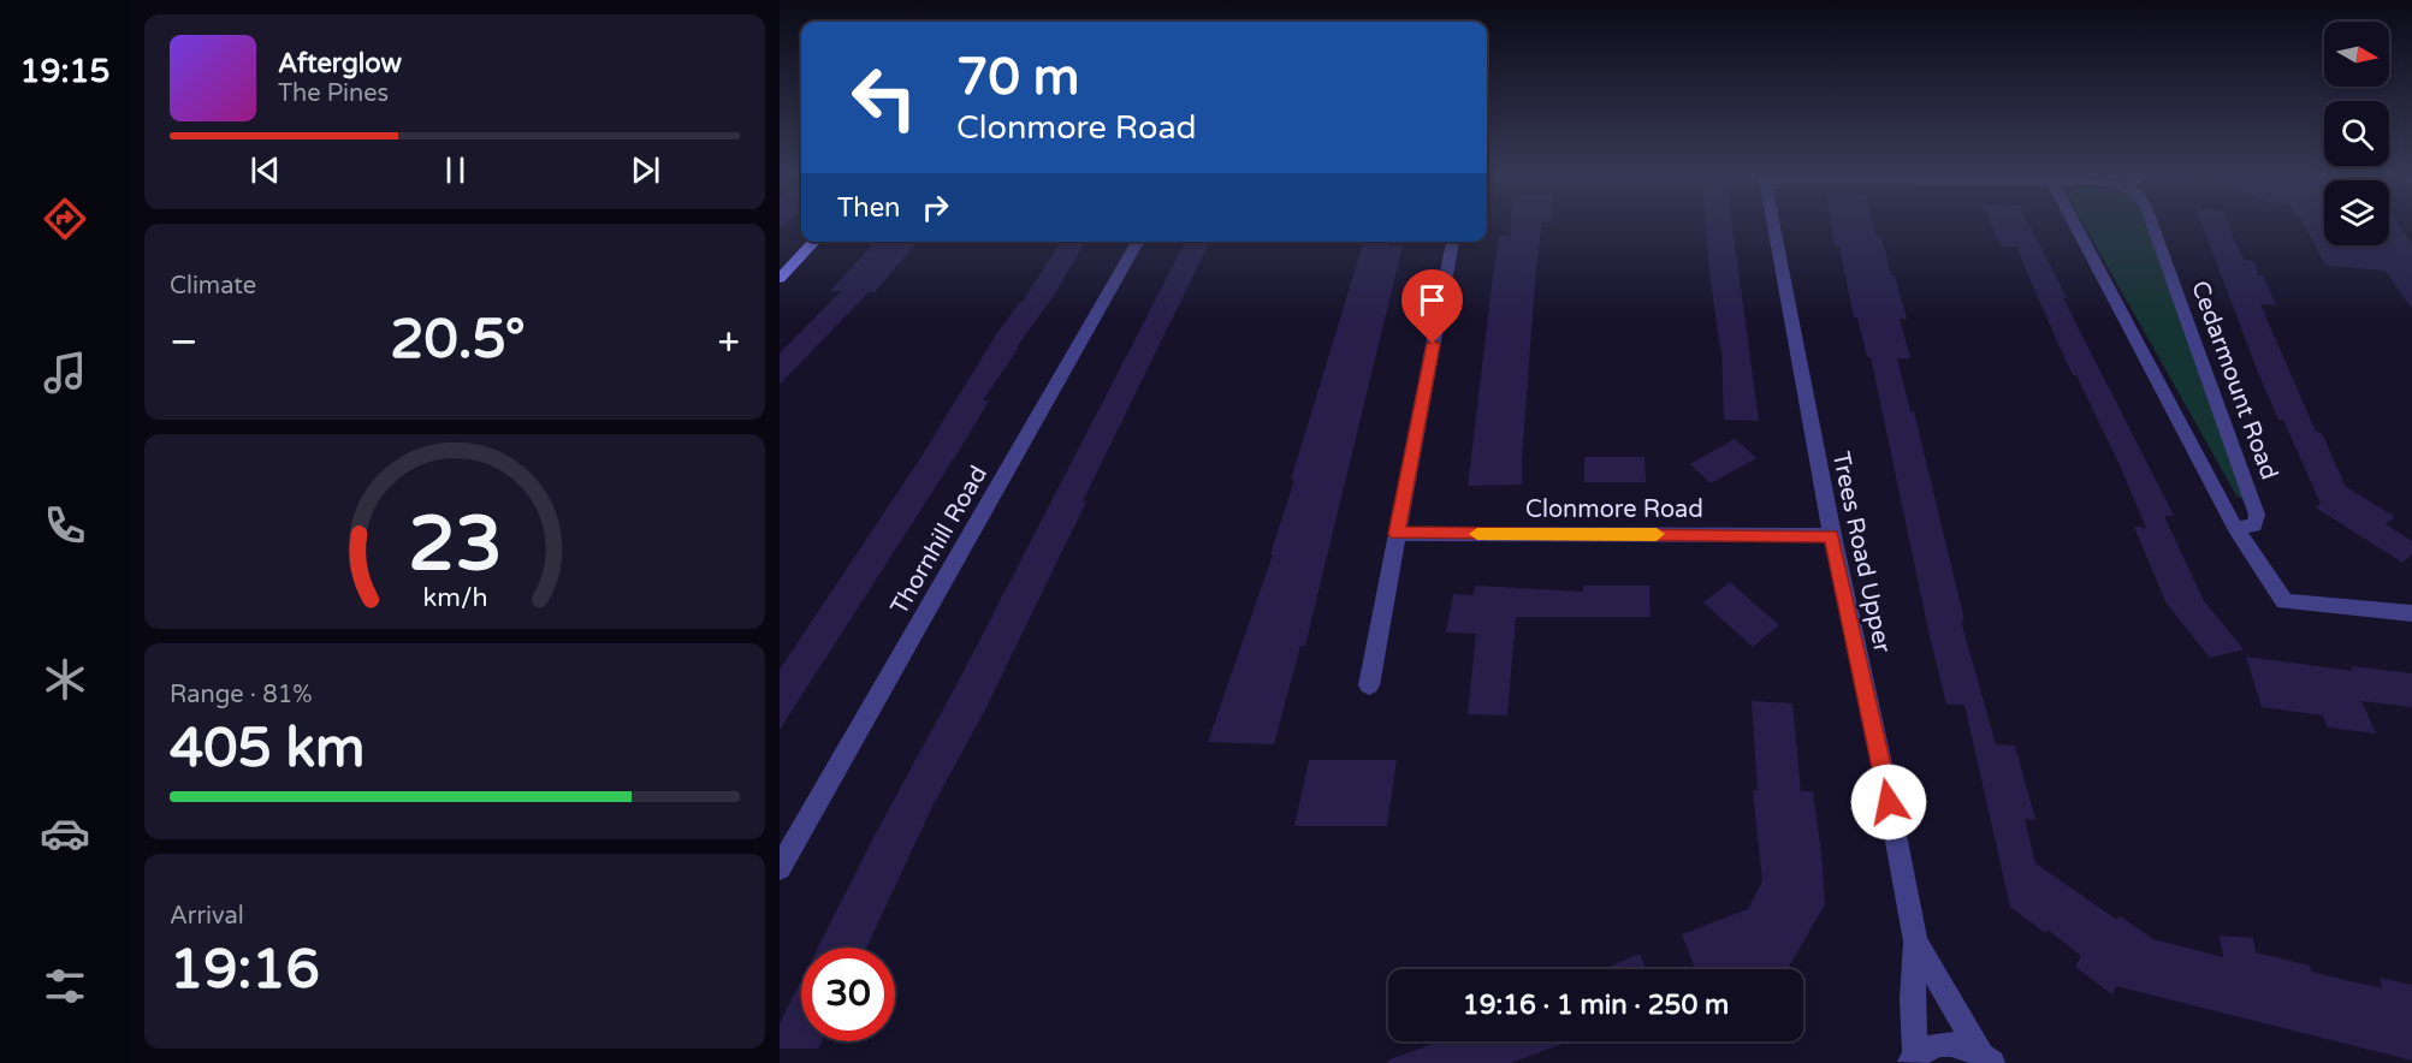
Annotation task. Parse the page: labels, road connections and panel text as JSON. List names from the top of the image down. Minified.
{"streets":{"street":["Cedarmount Road","Clonmore Road","Thornhill Road","Trees Road Upper"]},"crossings":[["Clonmore Road","Trees Road Upper"]],"north":"right","page":{"tabs":"19:15","turn":["70 m","Clonmore Road"],"song":["Afterglow","The Pines"],"then":"Then","tile":["Climate",["Range · 81%","405 km"],["Arrival","19:16"]],"heat":["−","20.5°","+"],"limit":"30","trip":"19:16 · 1 min · 250 m","gauge":["23","km/h"]}}
